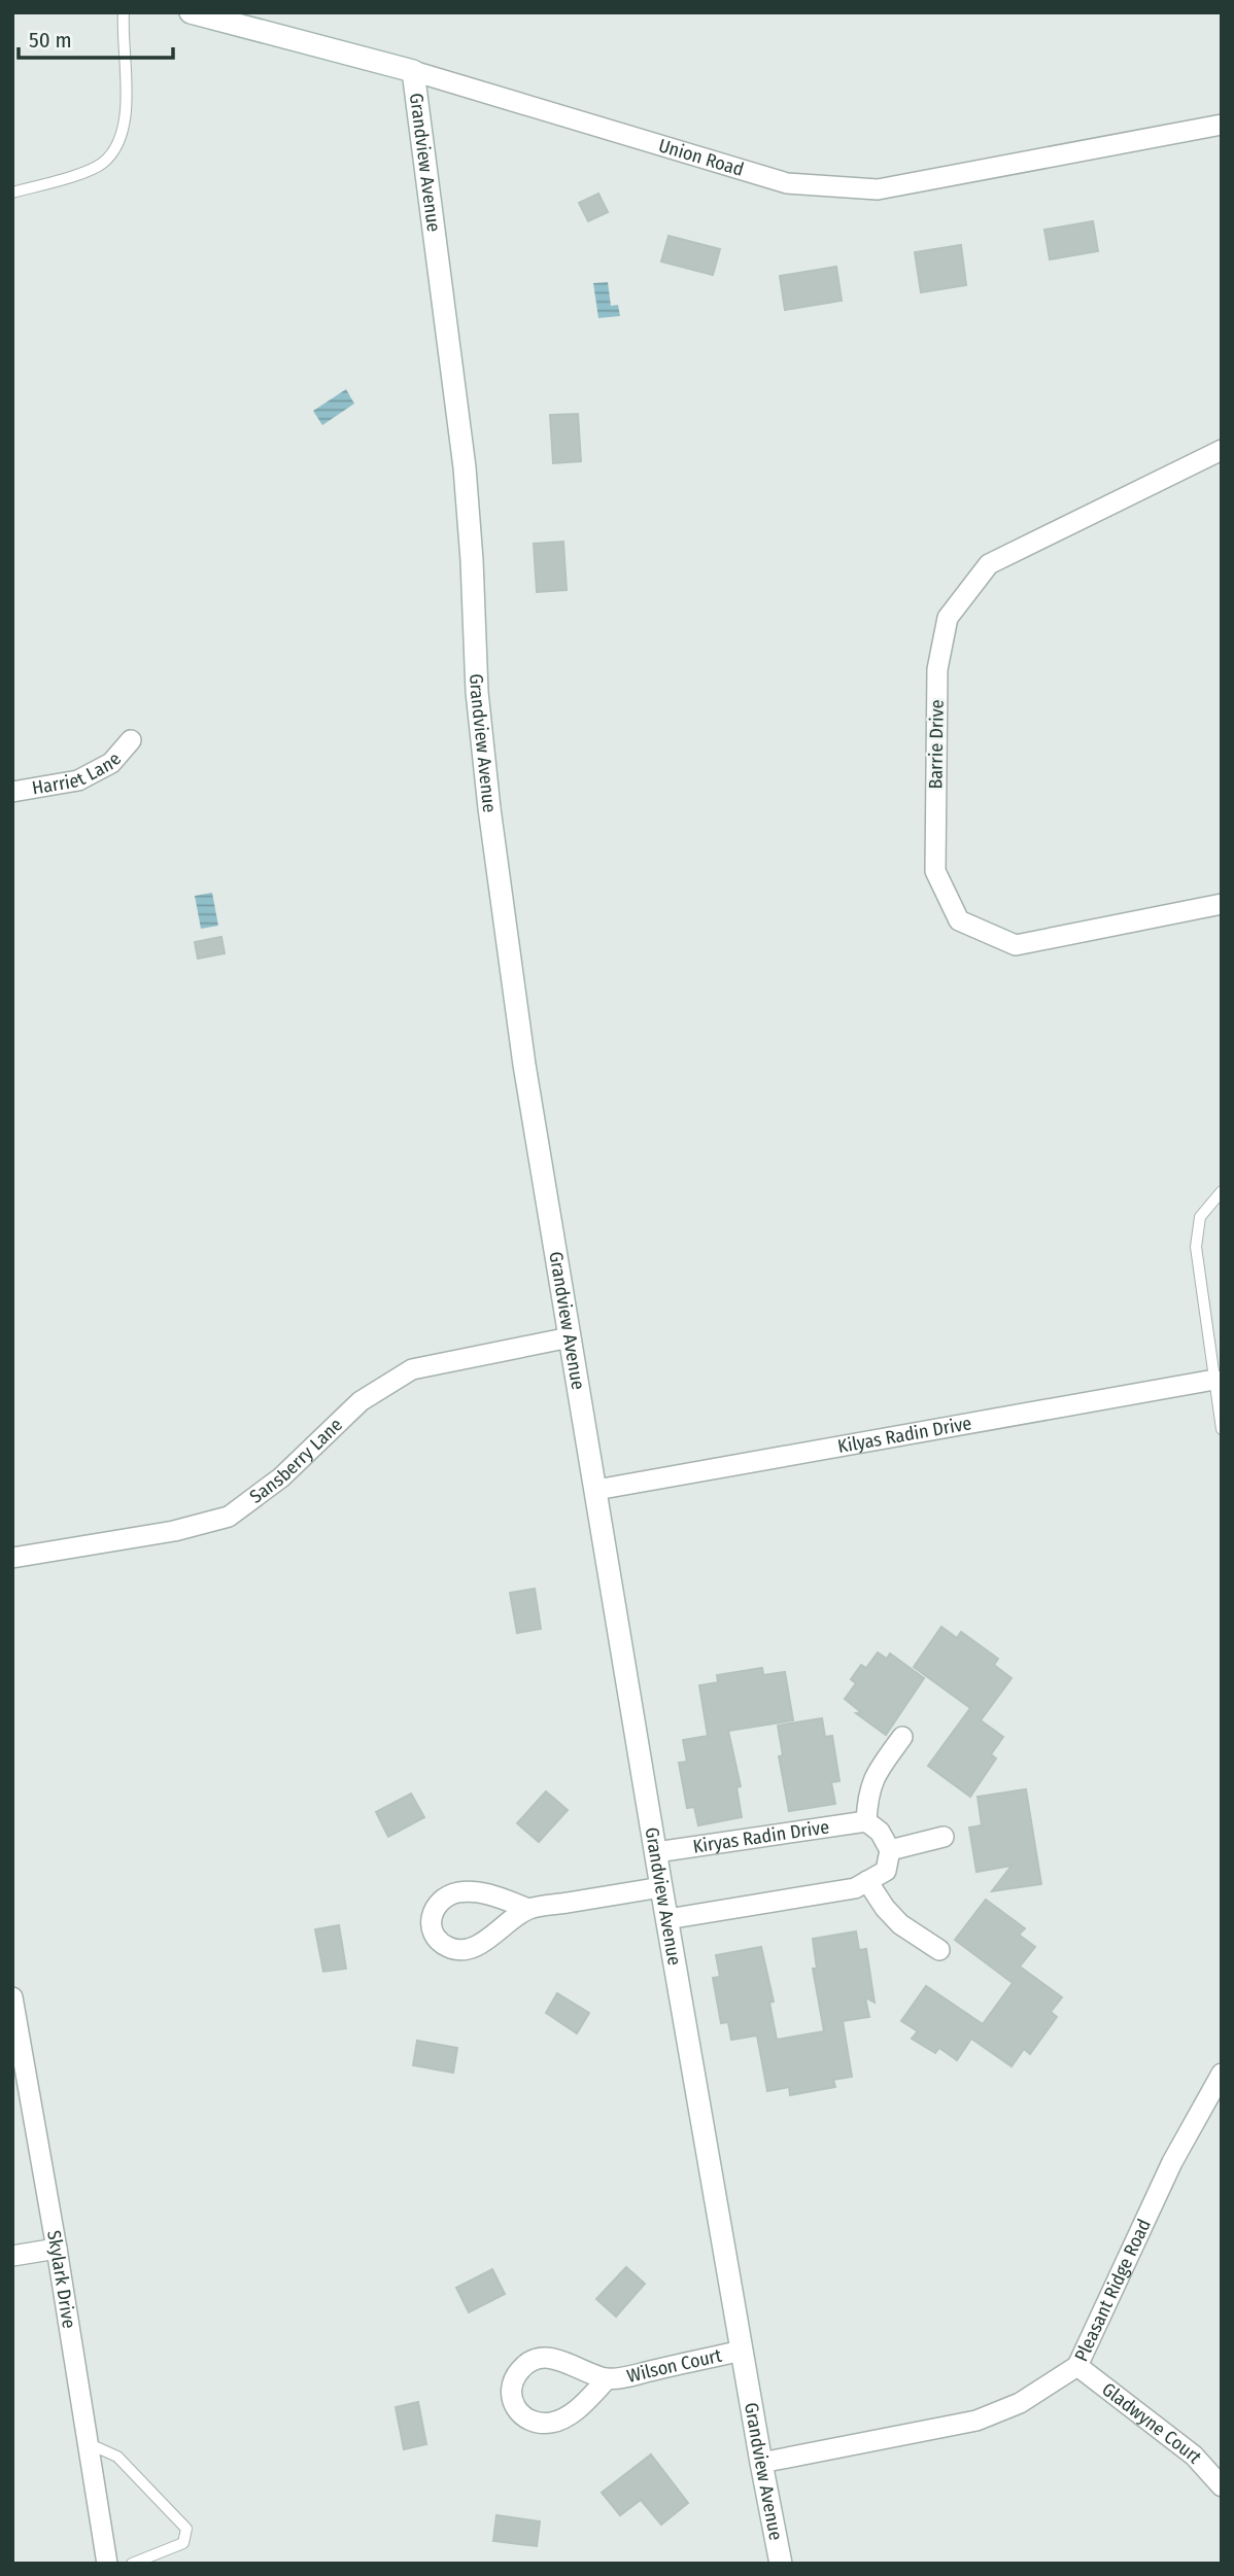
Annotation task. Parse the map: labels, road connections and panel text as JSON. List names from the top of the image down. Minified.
{"streets":{"street":["Union Road","Grandview Avenue","Barrie Drive","Harriet Lane","Kilyas Radin Drive","Sansberry Lane","Kiryas Radin Drive","Skylark Drive","Pleasant Ridge Road","Wilson Court","Gladwyne Court"]},"crossings":[["Union Road","Grandview Avenue"],["Grandview Avenue","Kilyas Radin Drive"],["Grandview Avenue","Sansberry Lane"],["Grandview Avenue","Kiryas Radin Drive"],["Grandview Avenue","Pleasant Ridge Road"],["Grandview Avenue","Wilson Court"],["Pleasant Ridge Road","Gladwyne Court"]],"scale_bar":"50 m"}
